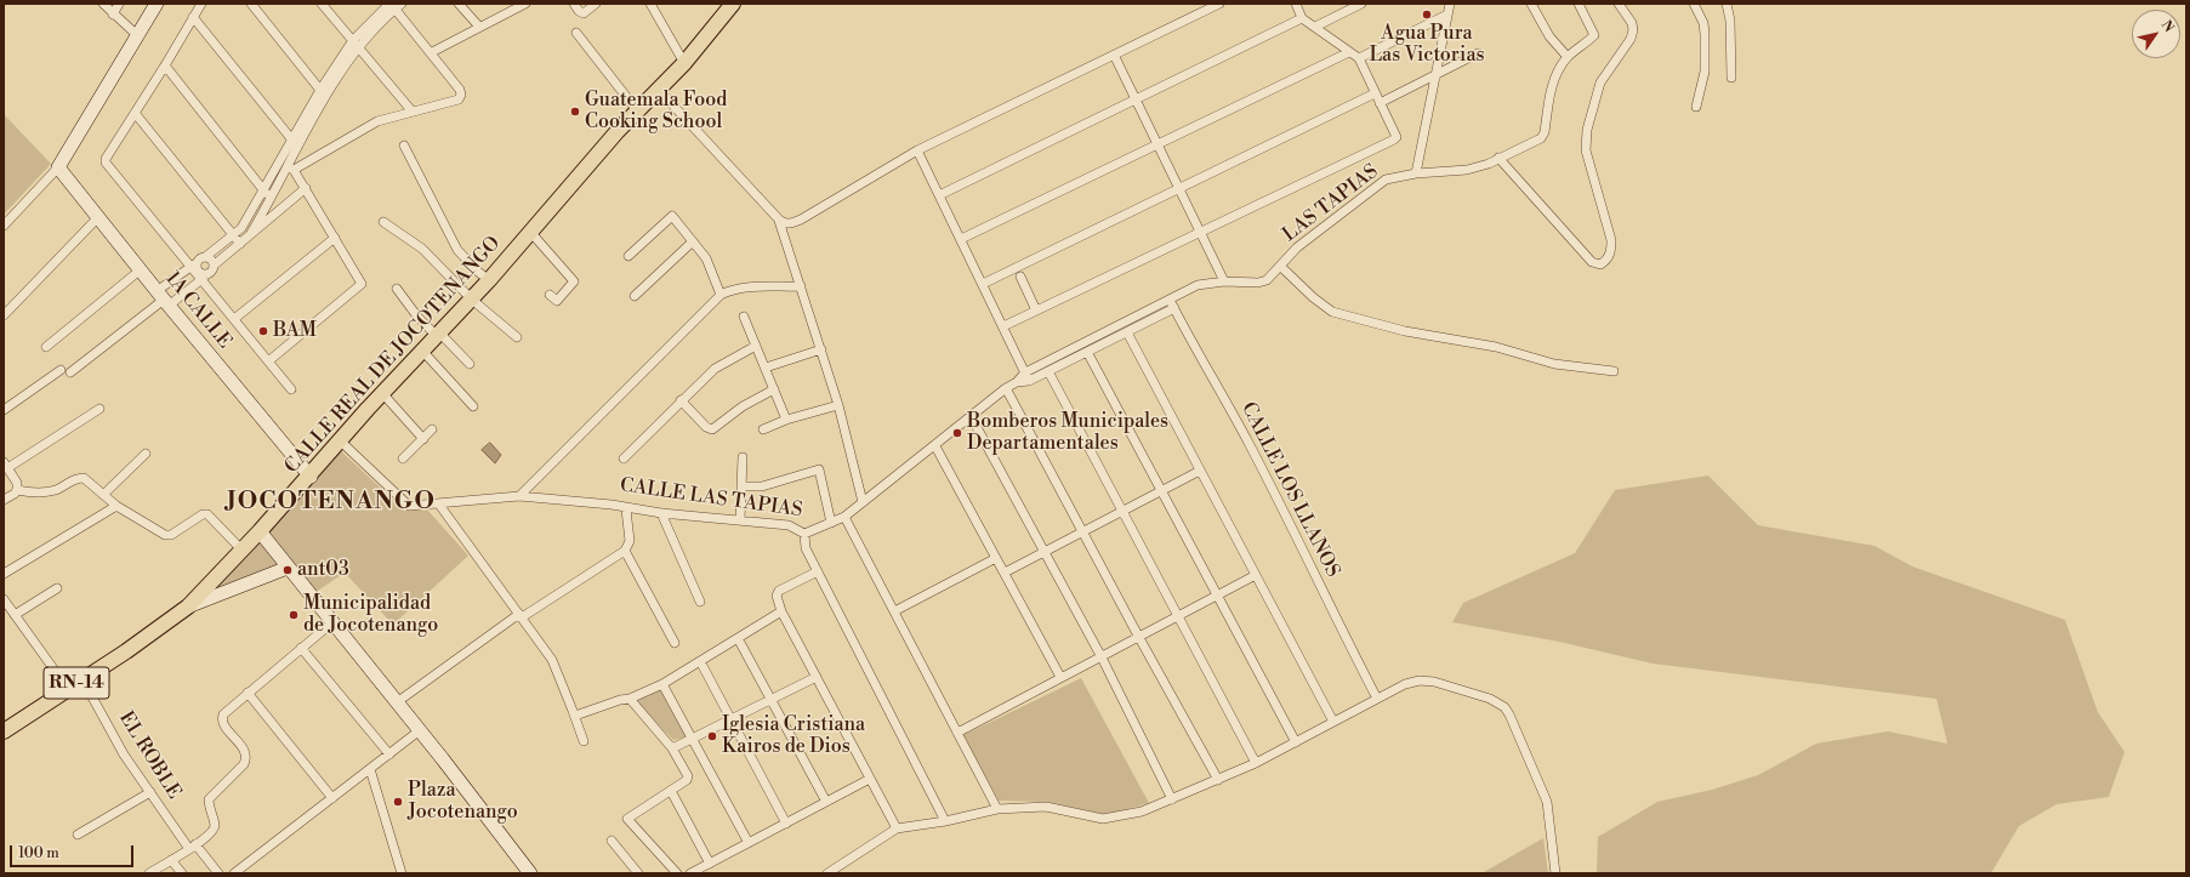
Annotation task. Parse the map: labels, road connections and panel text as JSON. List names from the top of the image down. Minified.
{"streets":{"main road":["CALLE REAL DE JOCOTENANGO","RN-14"],"street":["LAS TAPIAS","1A CALLE","CALLE LOS LLANOS","CALLE LAS TAPIAS","EL ROBLE"]},"crossings":[["LAS TAPIAS","CALLE LOS LLANOS"],["LAS TAPIAS","CALLE LAS TAPIAS"],["1A CALLE","CALLE REAL DE JOCOTENANGO"],["CALLE REAL DE JOCOTENANGO","CALLE LAS TAPIAS"],["CALLE REAL DE JOCOTENANGO","EL ROBLE"]],"districts":["JOCOTENANGO"],"places":["Agua Pura Las Victorias","Guatemala Food Cooking School","BAM","Bomberos Municipales Departamentales","ant03","Municipalidad de Jocotenango","Iglesia Cristiana Kairos de Dios","Plaza Jocotenango"],"scale_bar":"100 m","north":"top right"}
